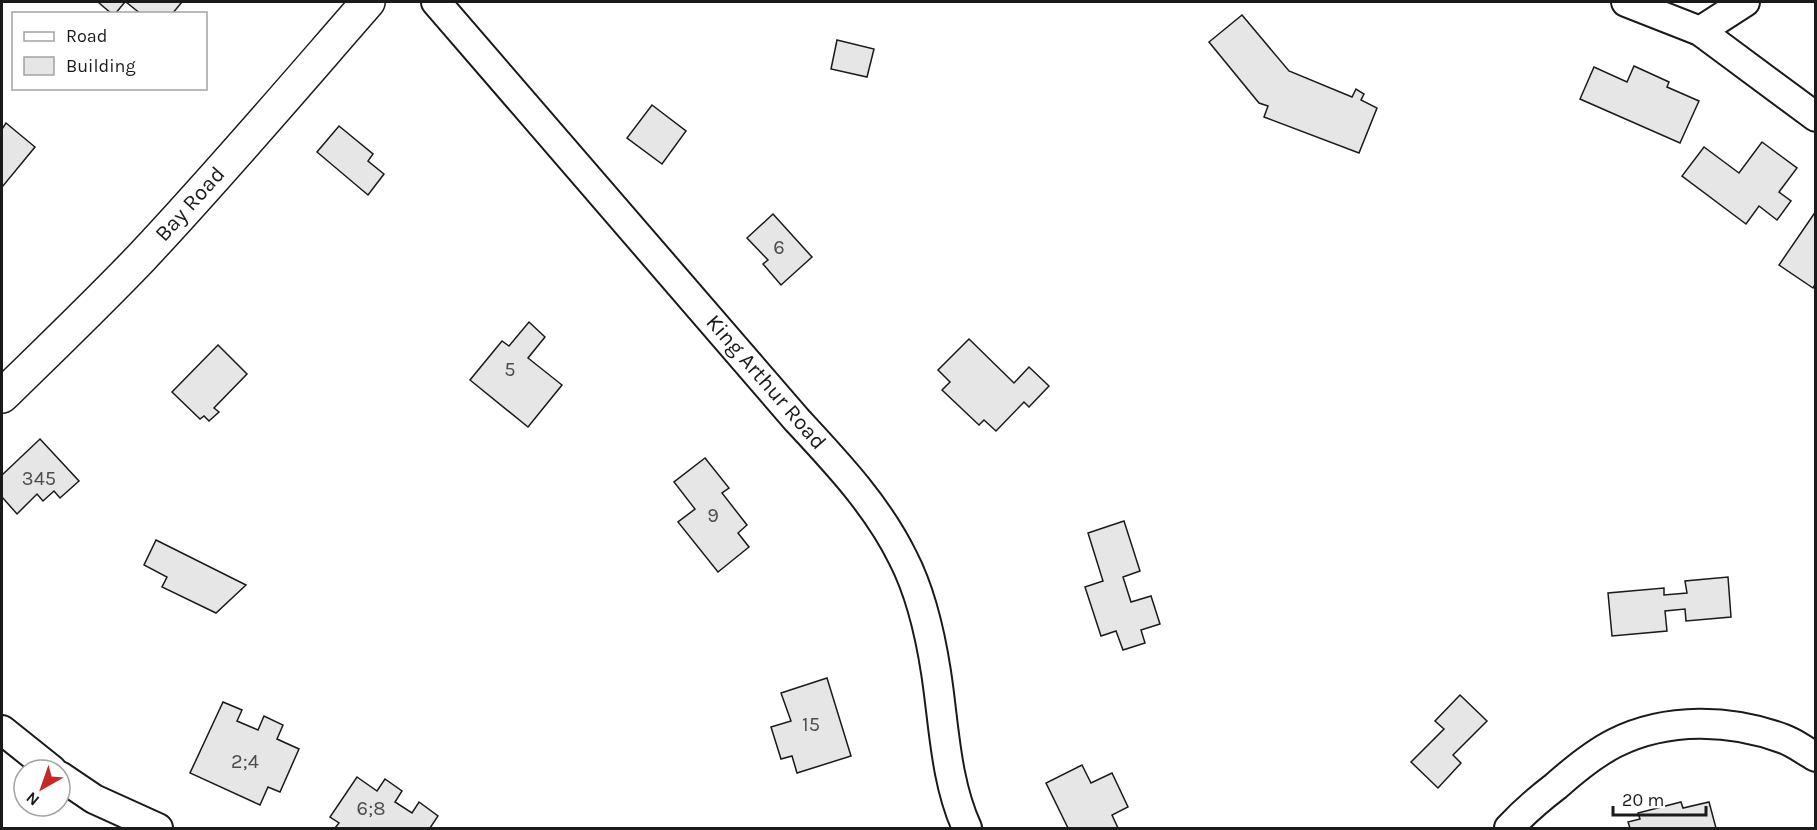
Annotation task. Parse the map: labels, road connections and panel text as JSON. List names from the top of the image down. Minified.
{"streets":{"main road":["Bay Road"],"street":["King Arthur Road"]},"house_numbers":["6","5","345","9","15","2;4","6;8"],"legend":["Road","Building"],"scale_bar":"20 m","north":"bottom left"}
